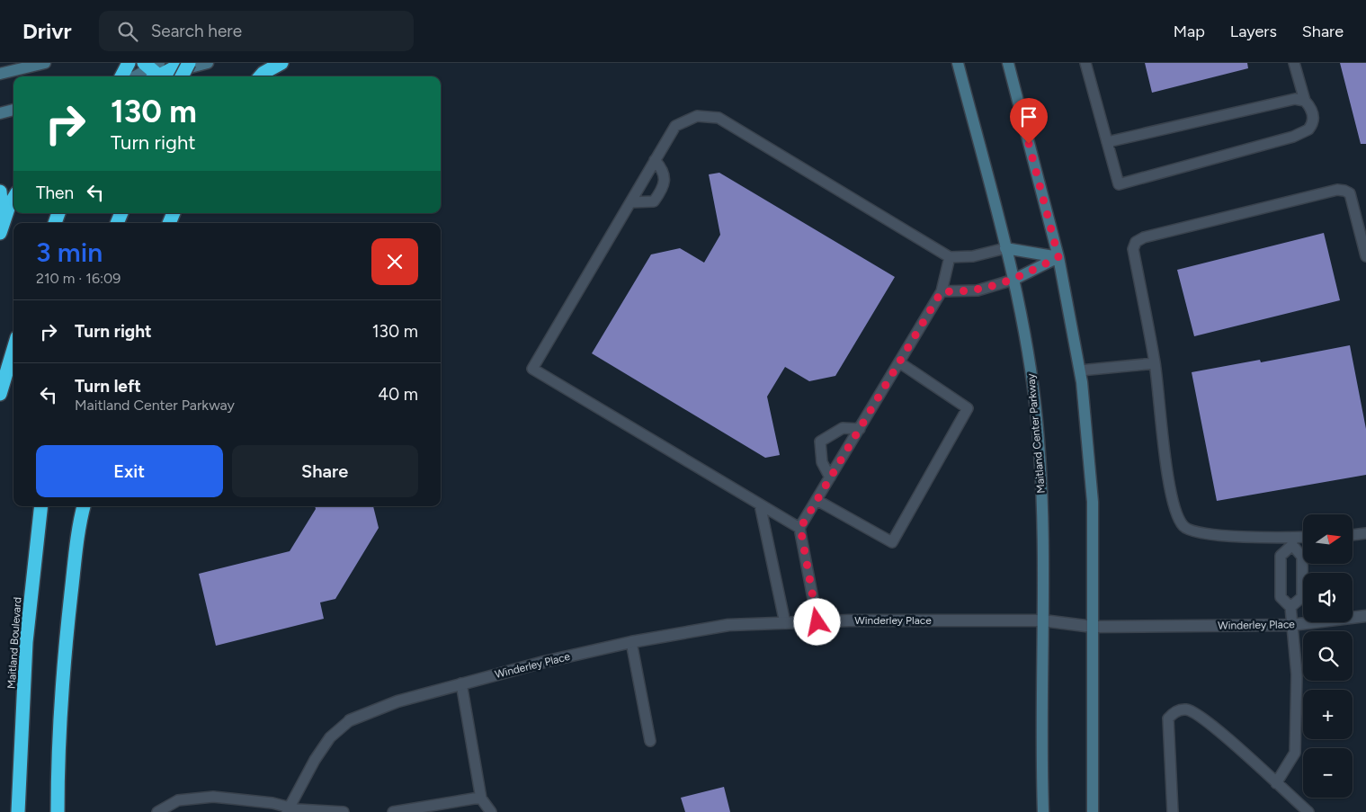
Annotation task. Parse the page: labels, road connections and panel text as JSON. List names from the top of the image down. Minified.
{"streets":{"highway":["Maitland Boulevard"],"street":["Maitland Center Parkway","Winderley Place"]},"crossings":[["Maitland Center Parkway","Winderley Place"]],"north":"right","page":{"header":"Drivr","search":"Search here","nav":["Map","Layers","Share"],"turn":["130 m","Turn right"],"then":"Then","heading":["3 min","210 m · 16:09"],"list":[{"name":"Turn right","value":"130 m"},{"name":"Turn left","note":"Maitland Center Parkway","value":"40 m"}],"buttons":["Exit","Share"],"map_buttons":["+","−"]}}
